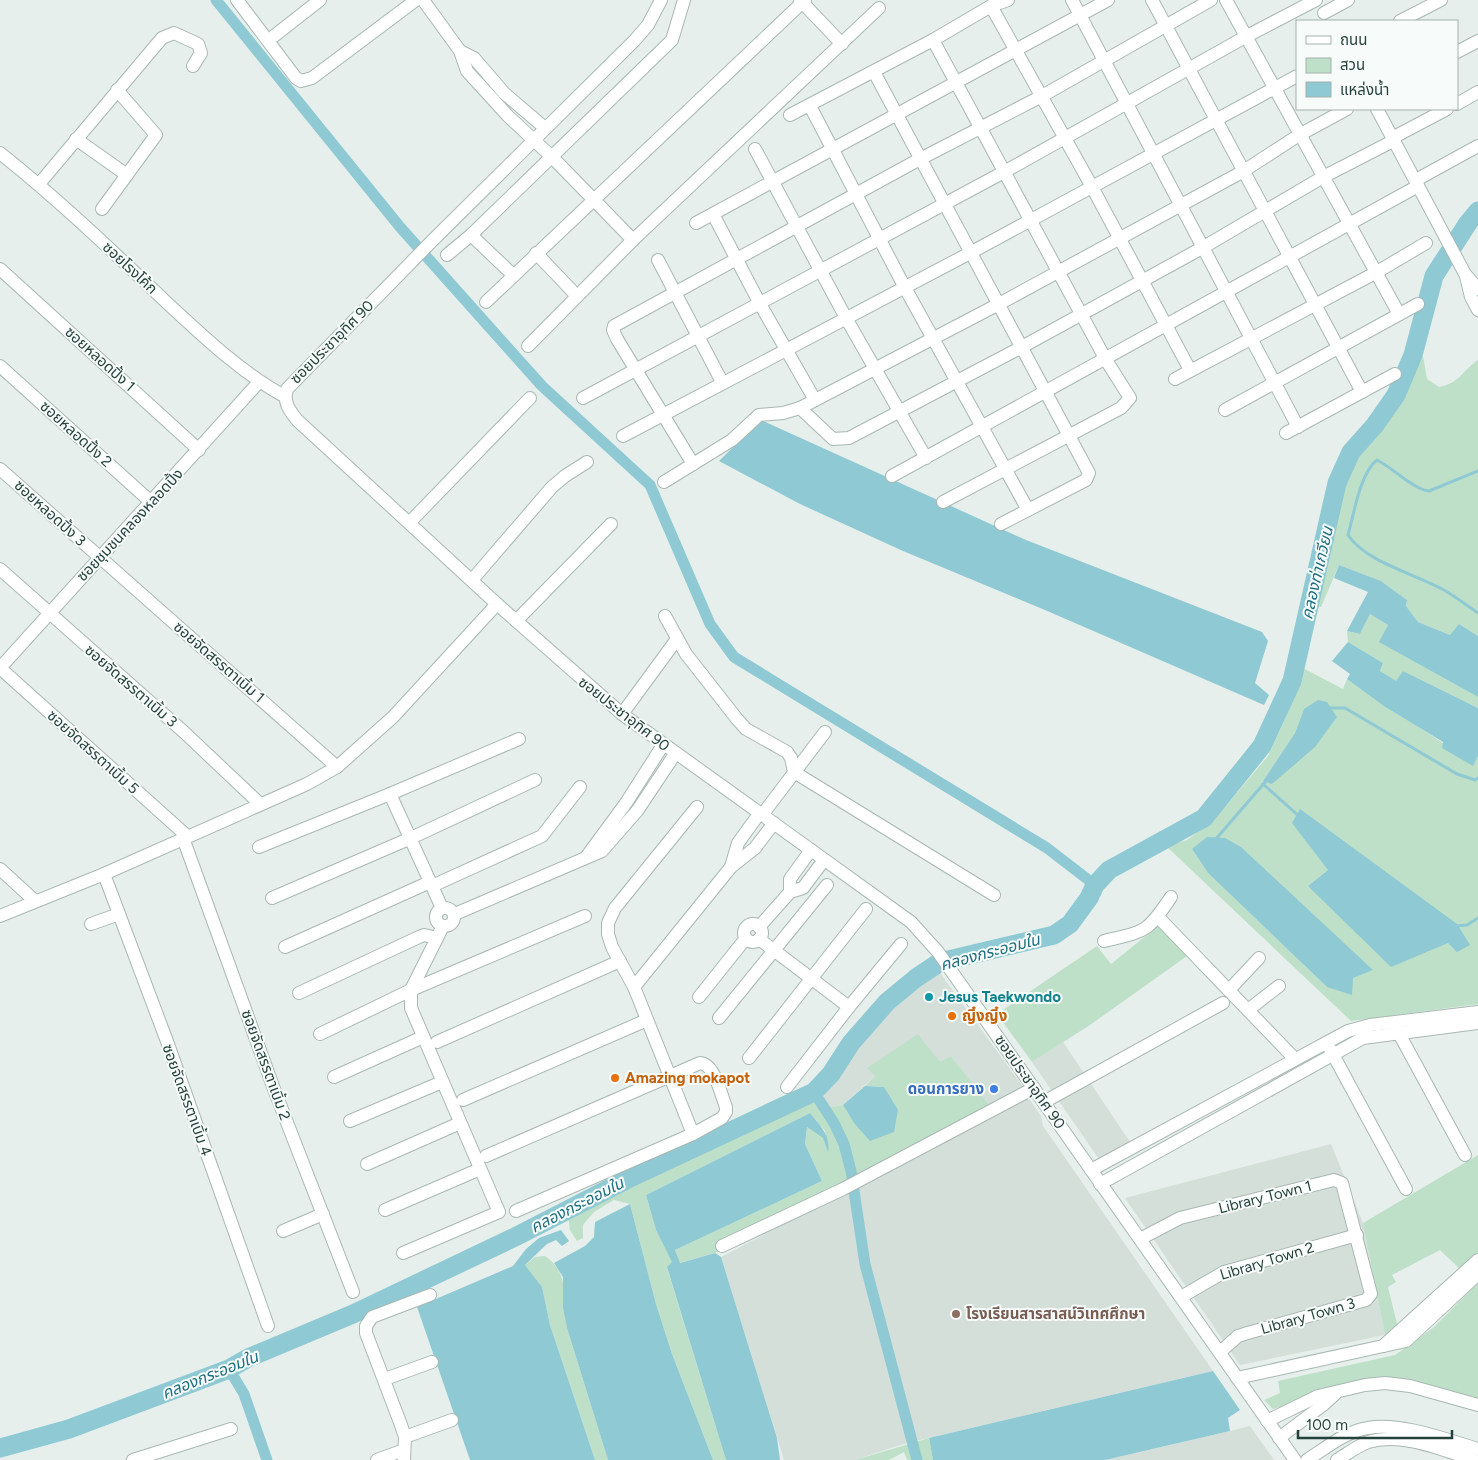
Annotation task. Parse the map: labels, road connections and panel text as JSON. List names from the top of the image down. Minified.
{"streets":{"street":["ซอยโรงโค้ก","ซอยประชาอุทิศ 90","ซอยหลอดปิ้ง 1","ซอยหลอดปิ้ง 2","ซอยหลอดปิ้ง 3","ซอยชุมชนคลองหลอดปิ้ง","ซอยจัดสรรตาเบิ้ม 1","ซอยจัดสรรตาเบิ้ม 3","ซอยจัดสรรตาเบิ้ม 5","ซอยจัดสรรตาเบิ้ม 2","ซอยจัดสรรตาเบิ้ม 4","Library Town 1","Library Town 2","Library Town 3"]},"crossings":[["ซอยโรงโค้ก","ซอยประชาอุทิศ 90"],["ซอยโรงโค้ก","ซอยชุมชนคลองหลอดปิ้ง"],["ซอยประชาอุทิศ 90","Library Town 1"],["ซอยประชาอุทิศ 90","Library Town 2"],["ซอยประชาอุทิศ 90","Library Town 3"],["ซอยหลอดปิ้ง 1","ซอยชุมชนคลองหลอดปิ้ง"],["ซอยหลอดปิ้ง 2","ซอยชุมชนคลองหลอดปิ้ง"],["ซอยหลอดปิ้ง 3","ซอยชุมชนคลองหลอดปิ้ง"],["ซอยหลอดปิ้ง 3","ซอยจัดสรรตาเบิ้ม 1"],["ซอยชุมชนคลองหลอดปิ้ง","ซอยจัดสรรตาเบิ้ม 1"],["ซอยชุมชนคลองหลอดปิ้ง","ซอยจัดสรรตาเบิ้ม 3"],["ซอยชุมชนคลองหลอดปิ้ง","ซอยจัดสรรตาเบิ้ม 5"],["ซอยจัดสรรตาเบิ้ม 5","ซอยจัดสรรตาเบิ้ม 2"],["Library Town 1","Library Town 2"],["Library Town 1","Library Town 3"],["Library Town 2","Library Town 3"]],"water":["คลองท่าเกวียน","คลองกระออมใน"],"places":["Jesus Taekwondo","ญิ๋งญิ๋ง","Amazing mokapot","ดอนการยาง","โรงเรียนสารสาสน์วิเทศศึกษา"],"legend":["ถนน","สวน","แหล่งน้ำ"],"scale_bar":"100 m"}
